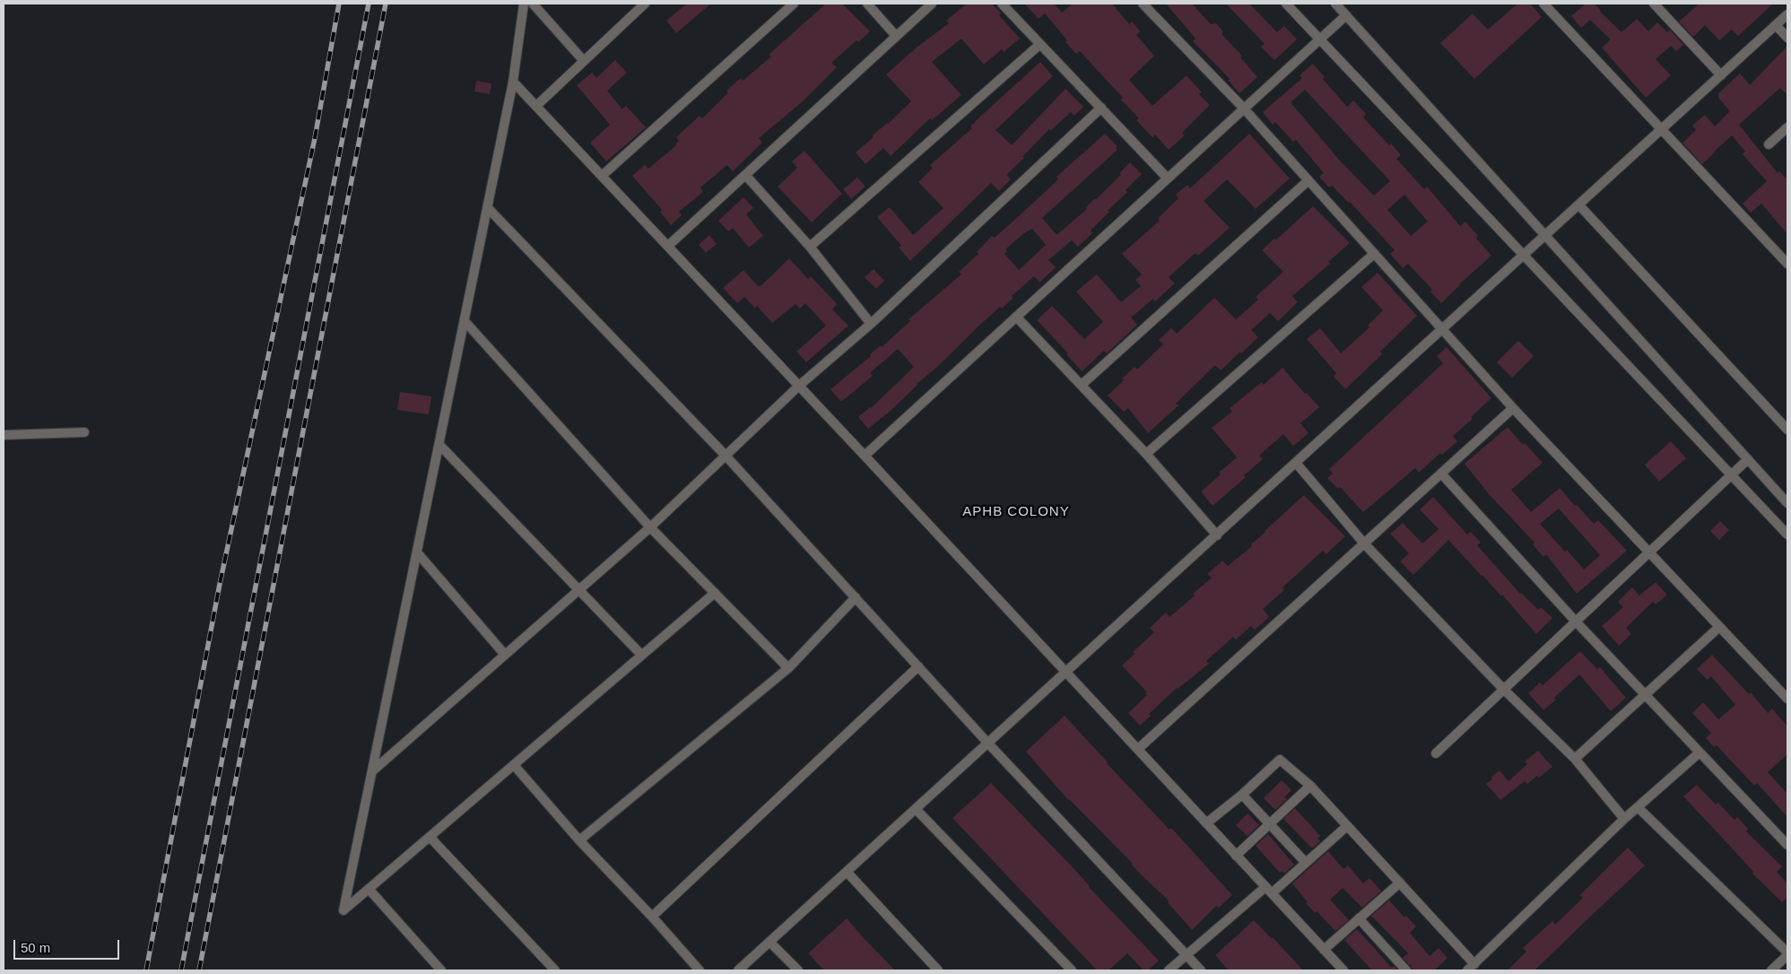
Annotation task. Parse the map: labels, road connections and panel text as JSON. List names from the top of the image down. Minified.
{"districts":["APHB COLONY"],"scale_bar":"50 m"}
